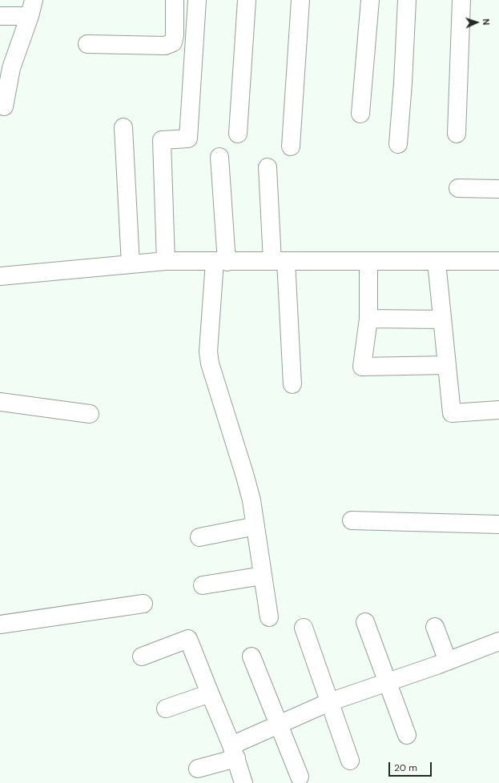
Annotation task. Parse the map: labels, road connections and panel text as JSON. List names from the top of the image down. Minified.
{"scale_bar":"20 m","north":"right"}
